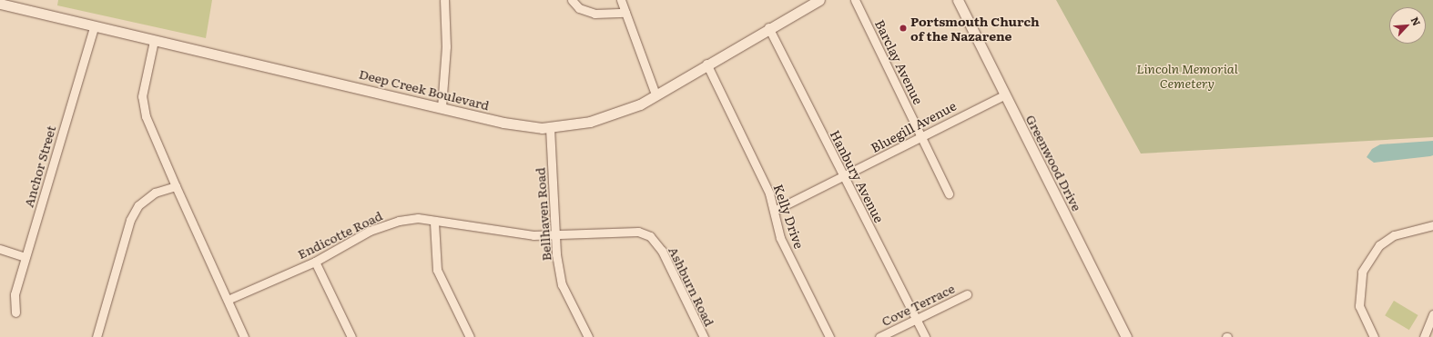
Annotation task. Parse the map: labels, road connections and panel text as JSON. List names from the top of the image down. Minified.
{"streets":{"street":["Barclay Avenue","Deep Creek Boulevard","Bluegill Avenue","Greenwood Drive","Anchor Street","Hanbury Avenue","Bellhaven Road","Kelly Drive","Endicotte Road","Ashburn Road","Cove Terrace"]},"crossings":[["Barclay Avenue","Bluegill Avenue"],["Deep Creek Boulevard","Anchor Street"],["Deep Creek Boulevard","Hanbury Avenue"],["Deep Creek Boulevard","Bellhaven Road"],["Deep Creek Boulevard","Kelly Drive"],["Bluegill Avenue","Greenwood Drive"],["Bluegill Avenue","Hanbury Avenue"],["Bluegill Avenue","Kelly Drive"],["Hanbury Avenue","Cove Terrace"],["Bellhaven Road","Endicotte Road"],["Bellhaven Road","Ashburn Road"],["Endicotte Road","Ashburn Road"]],"parks":["Lincoln Memorial Cemetery"],"places":["Portsmouth Church of the Nazarene"],"north":"top right"}
